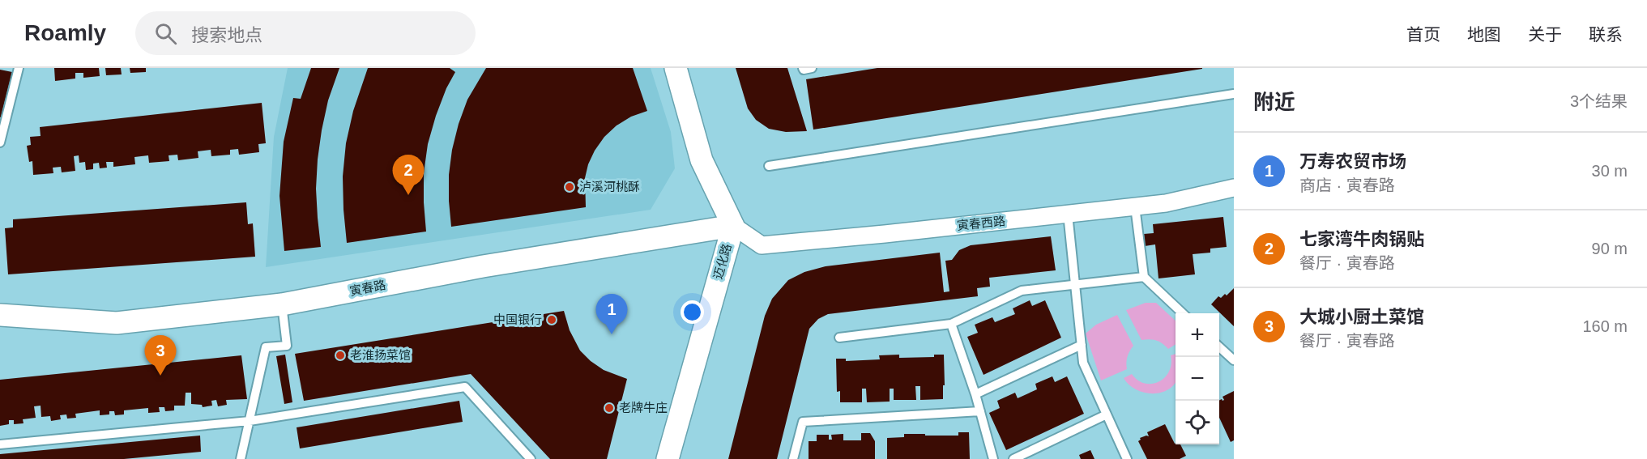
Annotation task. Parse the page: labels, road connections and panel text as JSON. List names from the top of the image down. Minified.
{"streets":{"street":["寅春西路","迈化路","寅春路"]},"crossings":[["寅春西路","迈化路"],["寅春西路","寅春路"],["迈化路","寅春路"]],"places":["泸溪河桃酥","中国银行","老淮扬菜馆","老牌牛庄"],"page":{"header":"Roamly","search":"搜索地点","nav":["首页","地图","关于","联系"],"heading":["附近","3个结果"],"list":[{"mark":"1","name":"万寿农贸市场","note":"商店 · 寅春路","value":"30 m"},{"mark":"2","name":"七家湾牛肉锅贴","note":"餐厅 · 寅春路","value":"90 m"},{"mark":"3","name":"大城小厨土菜馆","note":"餐厅 · 寅春路","value":"160 m"}],"pins":["2","1","3"],"map_buttons":["+","−"]}}
